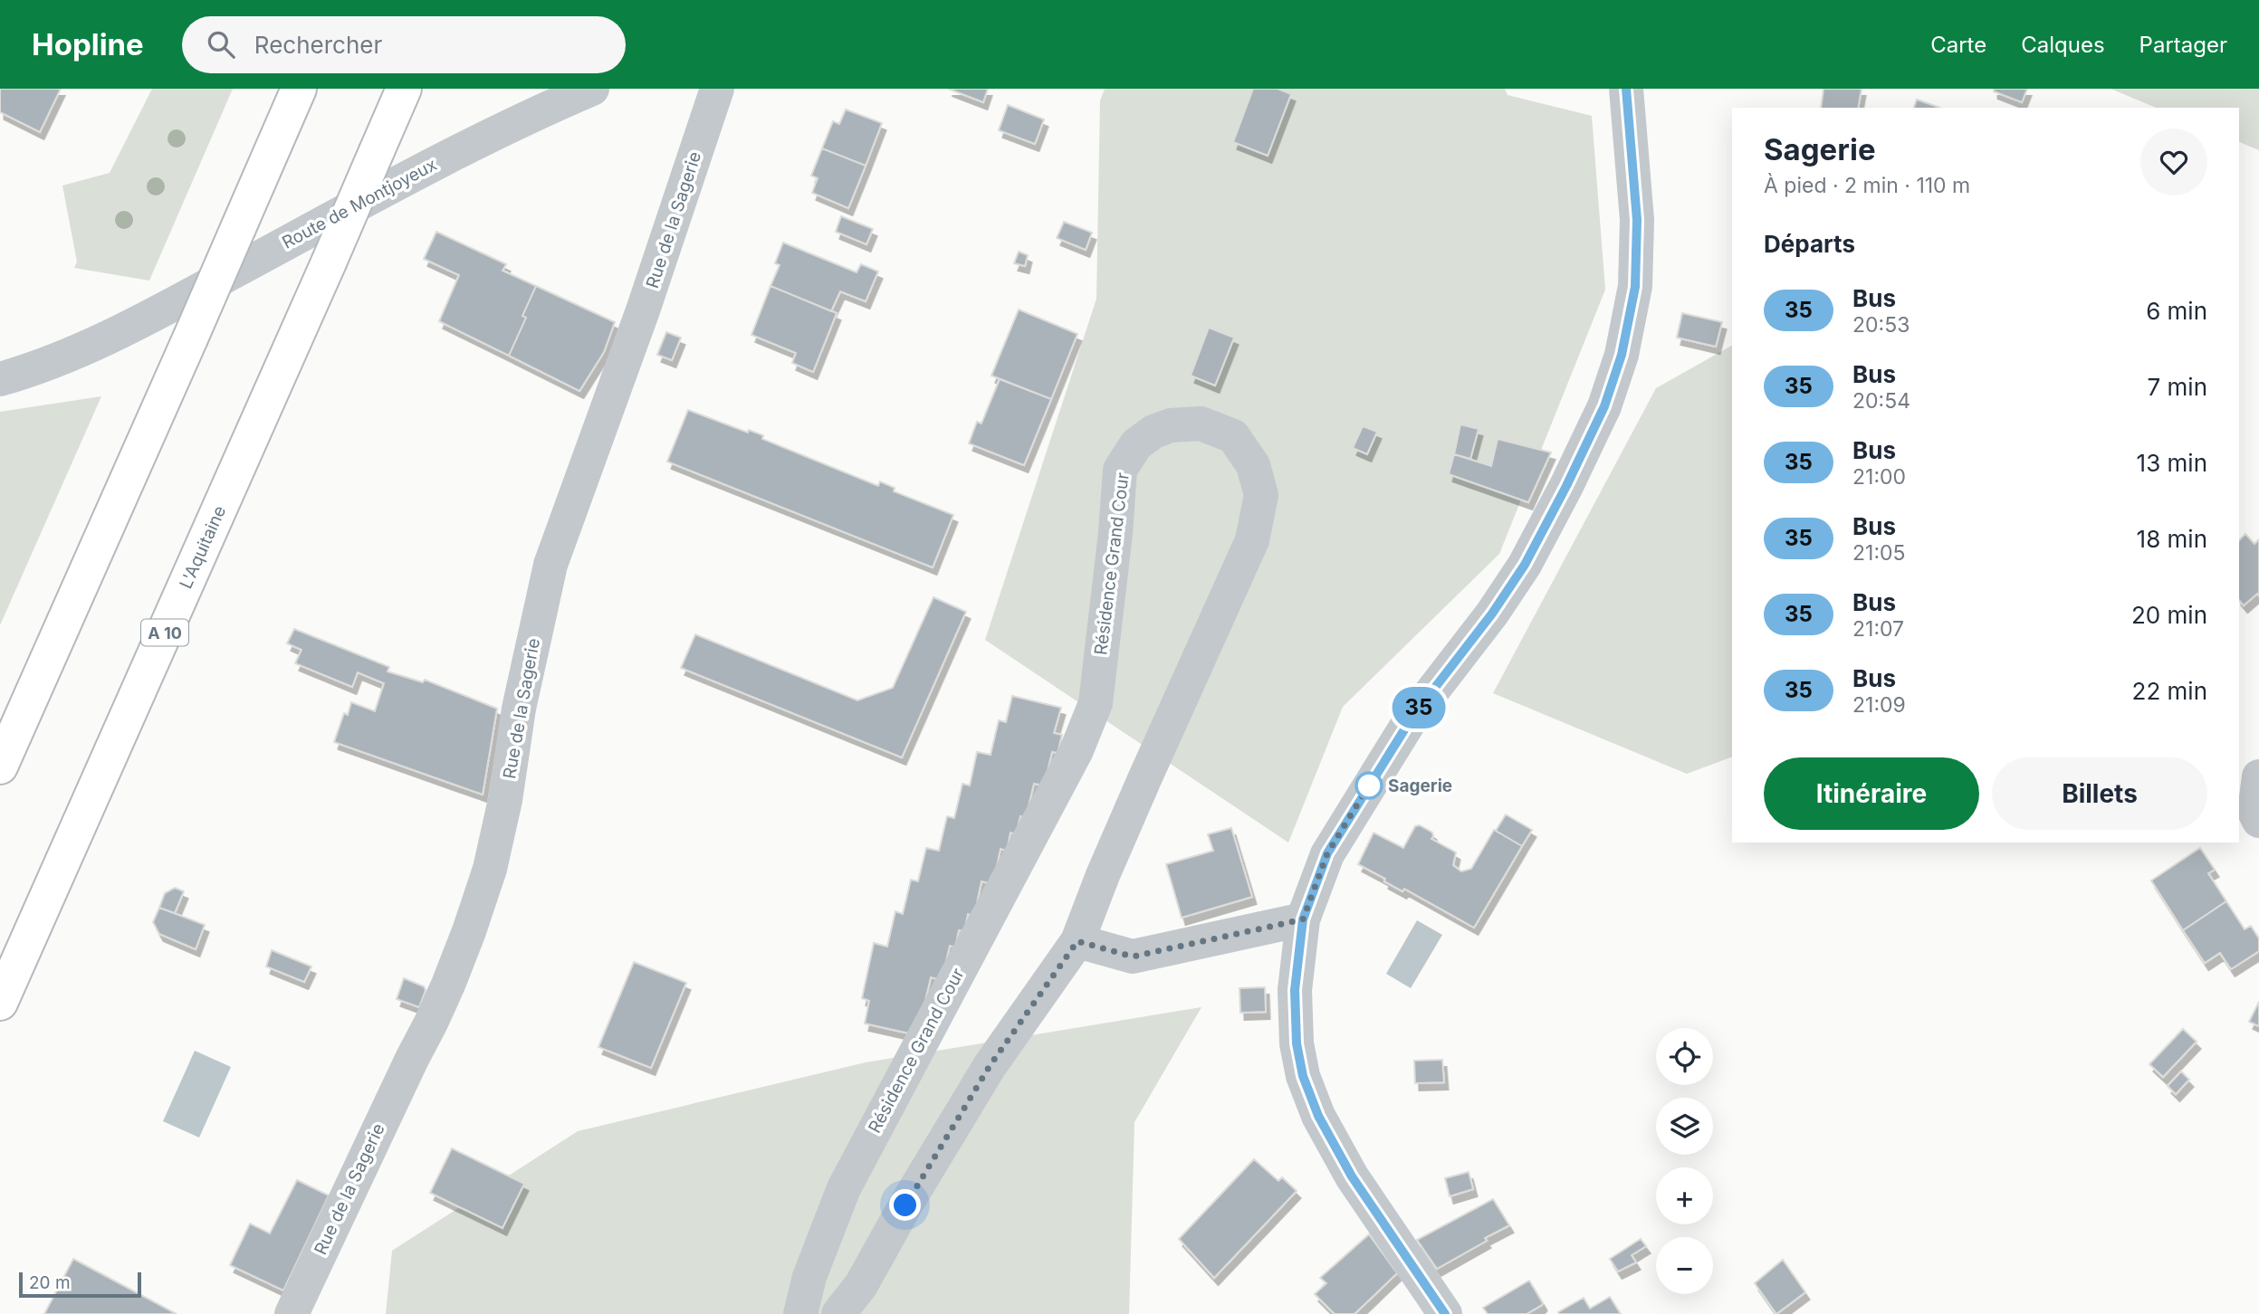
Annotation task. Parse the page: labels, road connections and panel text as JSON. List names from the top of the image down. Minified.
{"streets":{"highway":["L'Aquitaine","A 10"],"street":["Route de Montjoyeux","Rue de la Sagerie","Résidence Grand Cour"]},"places":["Sagerie"],"lines":["bus line 35"],"scale_bar":"20 m","page":{"header":"Hopline","search":"Rechercher","nav":["Carte","Calques","Partager"],"on_map":"35","heading":[["Sagerie","À pied · 2 min · 110 m"],"Départs"],"list":[{"mark":"35","name":"Bus","note":"20:53","value":"6 min"},{"mark":"35","name":"Bus","note":"20:54","value":"7 min"},{"mark":"35","name":"Bus","note":"21:00","value":"13 min"},{"mark":"35","name":"Bus","note":"21:05","value":"18 min"},{"mark":"35","name":"Bus","note":"21:07","value":"20 min"},{"mark":"35","name":"Bus","note":"21:09","value":"22 min"}],"buttons":["Itinéraire","Billets"],"map_buttons":["+","−"],"scale":"20 m"}}
